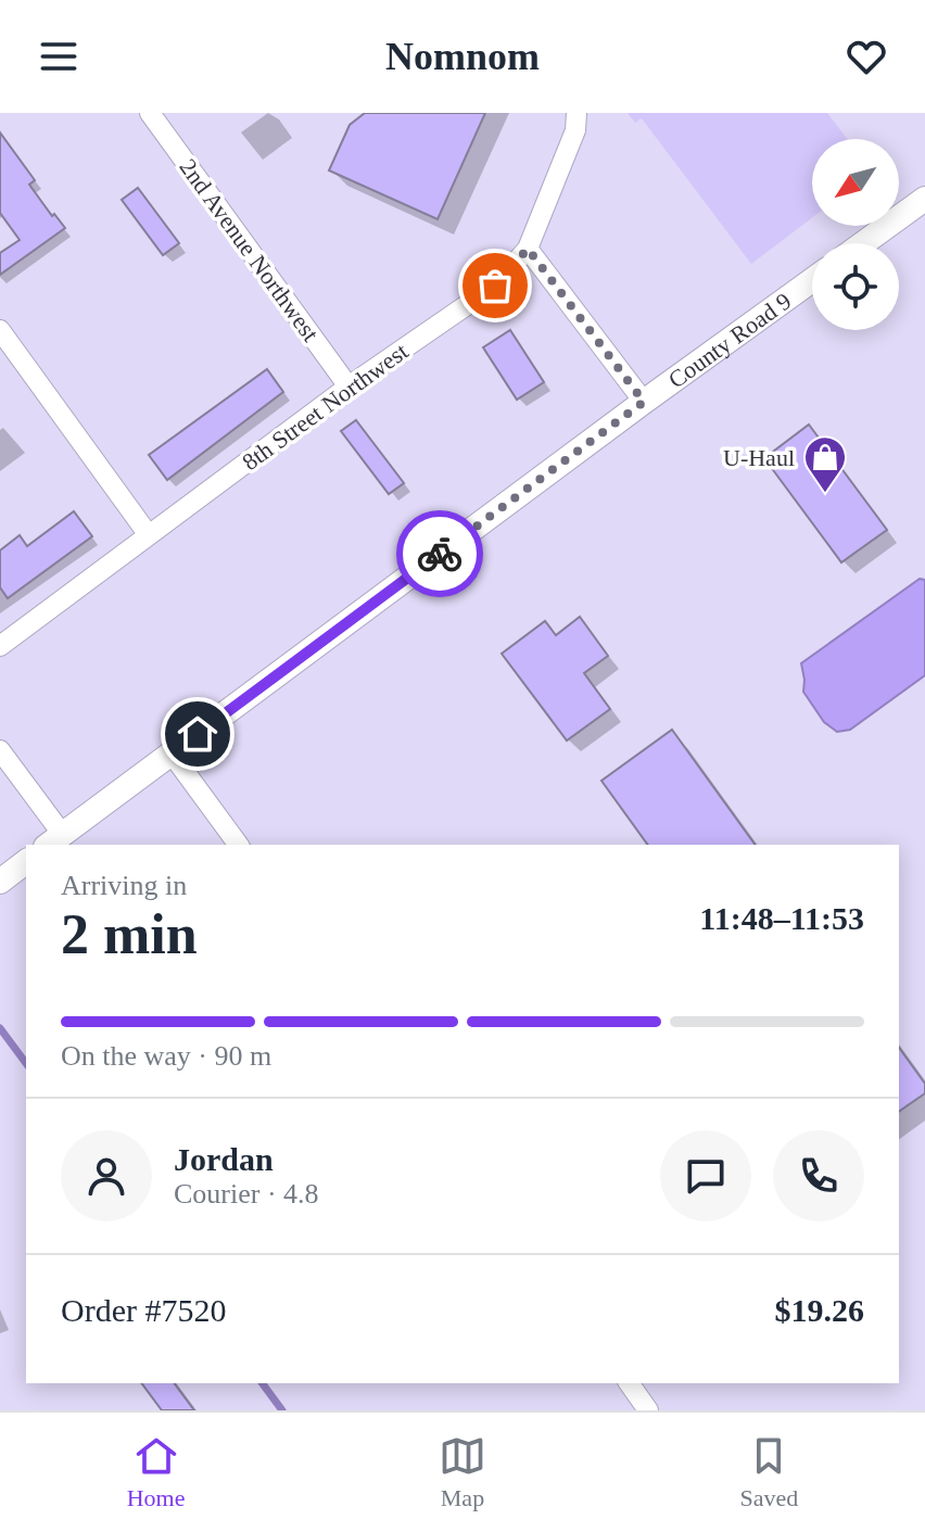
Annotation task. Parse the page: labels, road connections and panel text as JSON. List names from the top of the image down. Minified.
{"streets":{"street":["2nd Avenue Northwest","County Road 9","8th Street Northwest"]},"crossings":[["2nd Avenue Northwest","8th Street Northwest"]],"places":{"shop":["U-Haul"]},"north":"bottom left","page":{"header":"Nomnom","heading":["2 min","Arriving in","11:48–11:53"],"panel":["Jordan","Courier · 4.8","Order #7520","$19.26"],"bar":"On the way · 90 m","tabs":["Home","Map","Saved"]}}
